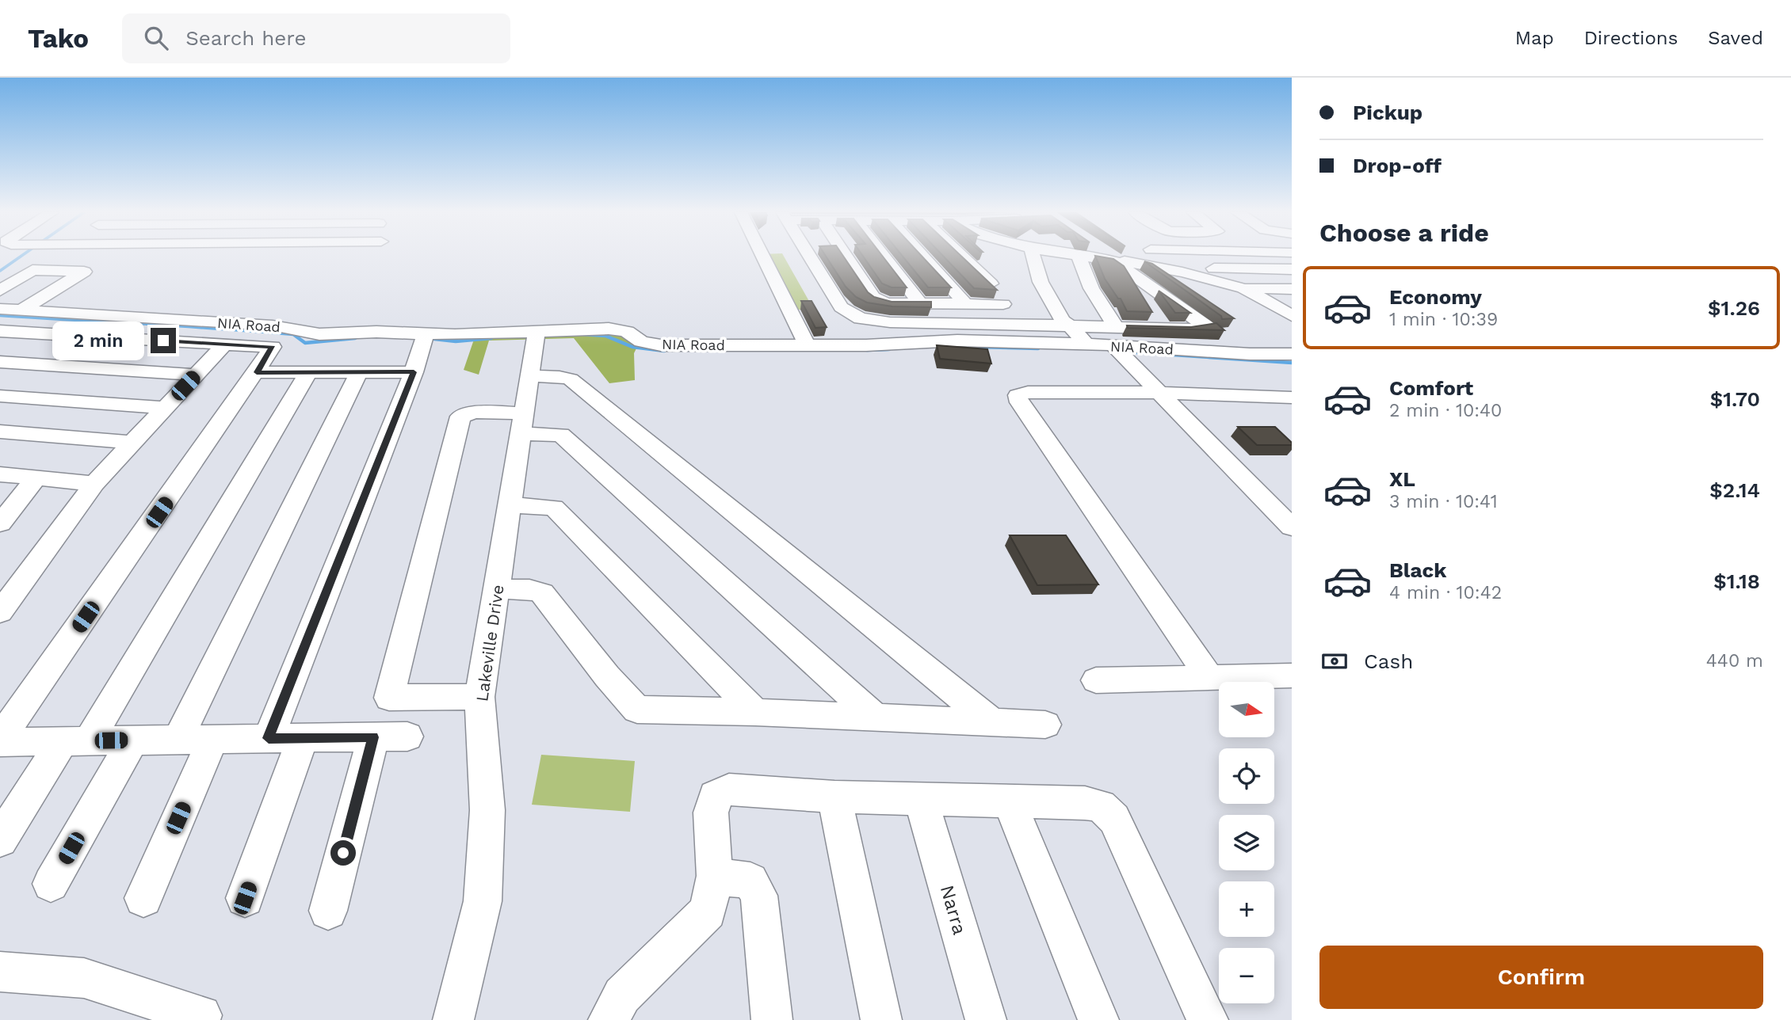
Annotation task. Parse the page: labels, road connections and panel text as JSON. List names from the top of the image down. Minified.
{"streets":{"street":["NIA Road","Lakeville Drive","Narra"]},"crossings":[["NIA Road","Lakeville Drive"]],"north":"right","page":{"header":"Tako","search":"Search here","nav":["Map","Directions","Saved"],"banner":["Pickup","Drop-off"],"heading":"Choose a ride","list":[{"name":"Economy","note":"1 min · 10:39","value":"$1.26"},{"name":"Comfort","note":"2 min · 10:40","value":"$1.70"},{"name":"XL","note":"3 min · 10:41","value":"$2.14"},{"name":"Black","note":"4 min · 10:42","value":"$1.18"}],"bubble":"2 min","pay":["Cash","440 m"],"map_buttons":["+","−"],"buttons":"Confirm"}}
